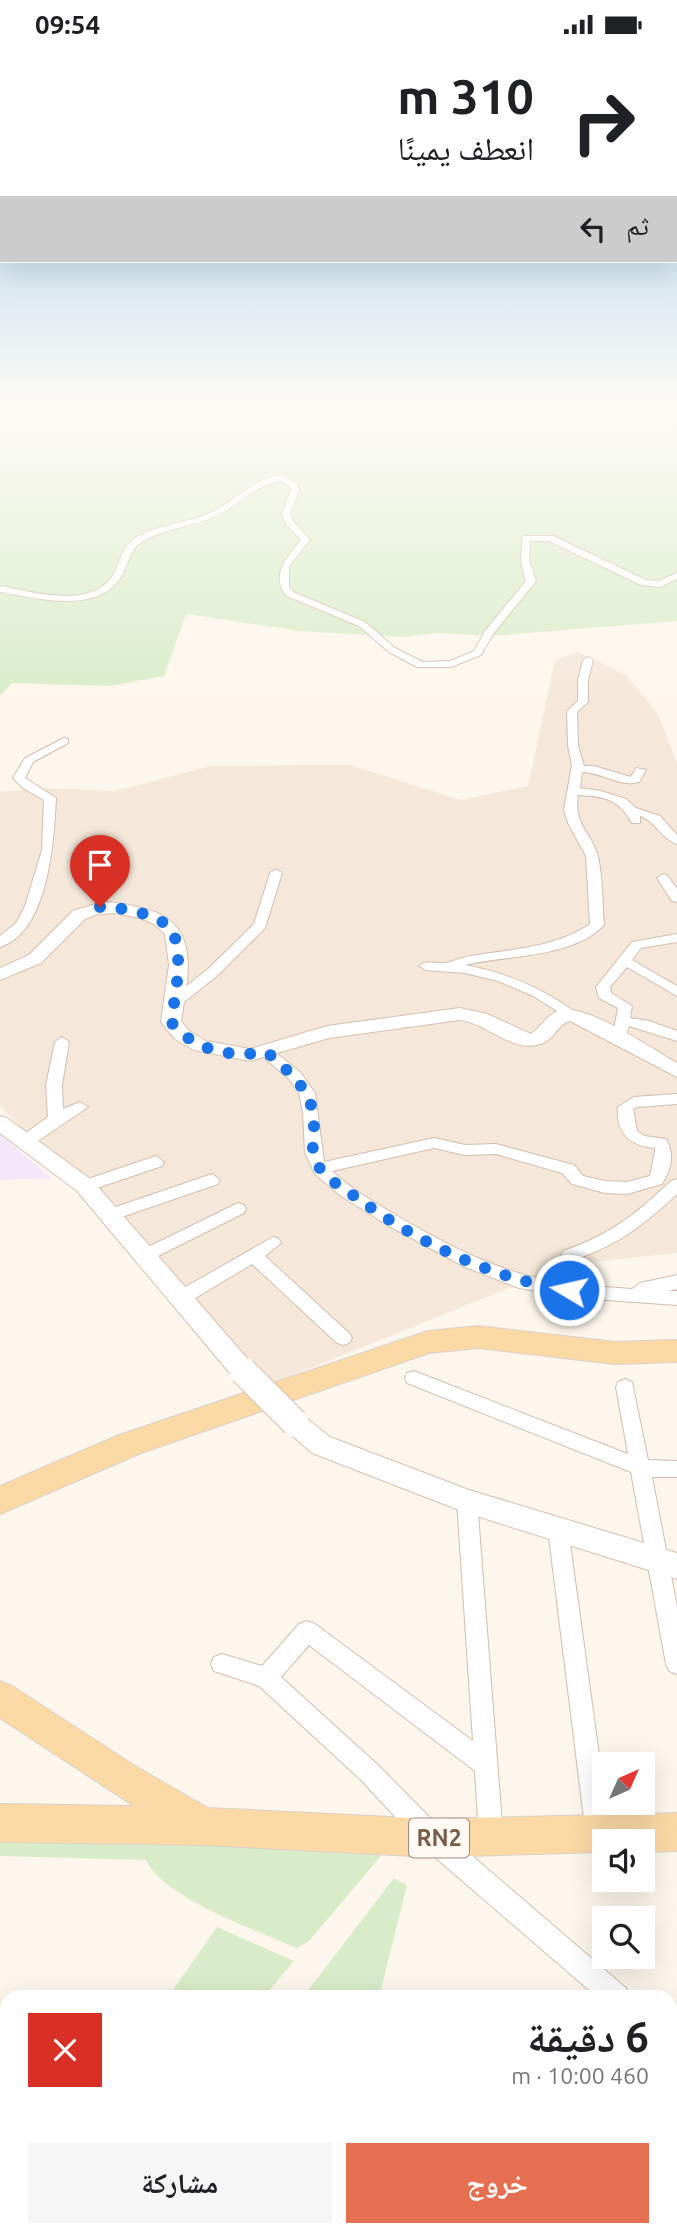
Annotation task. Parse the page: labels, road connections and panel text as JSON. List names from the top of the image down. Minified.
{"streets":{"main road":["RN2"]},"north":"top right","page":{"status":"09:54","turn":["310 m","انعطف يمينًا"],"then":"ثم","heading":["6 دقيقة","460 m · 10:00"],"buttons":["خروج","مشاركة"]}}
